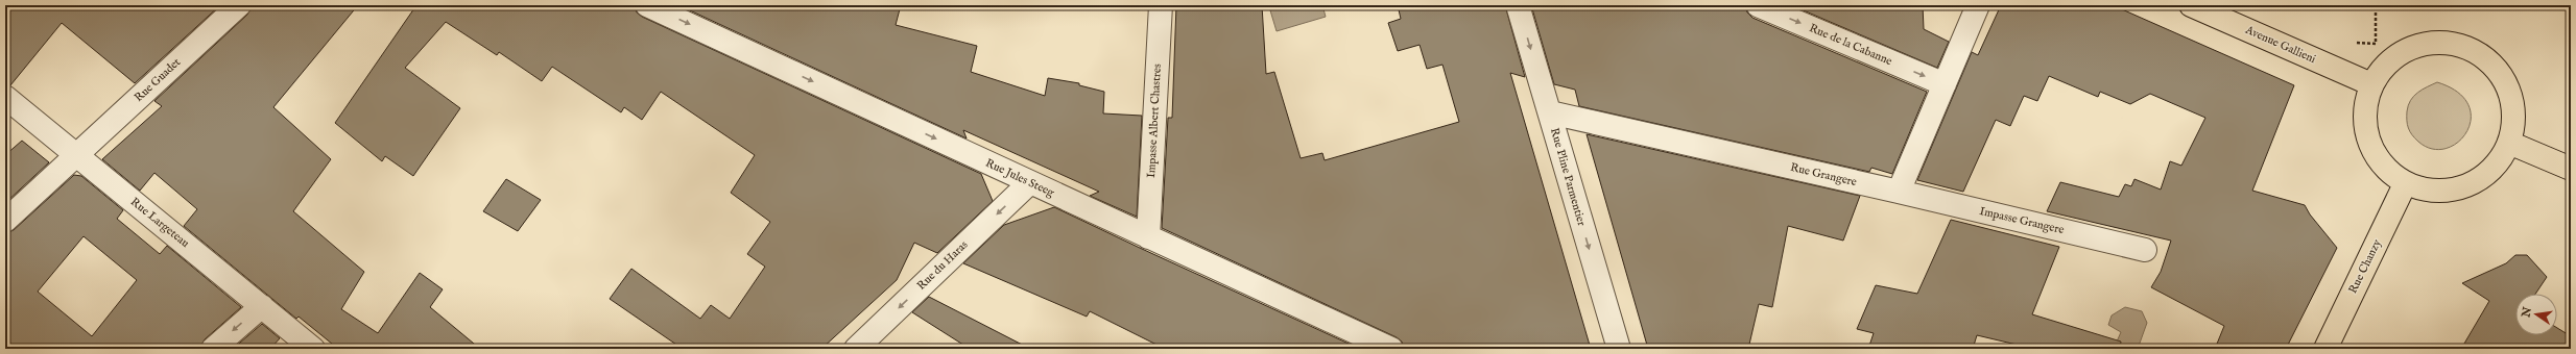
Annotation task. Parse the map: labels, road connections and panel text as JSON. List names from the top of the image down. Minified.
{"streets":{"main road":["Avenue Gallieni","Rue Chanzy"],"street":["Rue de la Cabanne","Rue Guadet","Impasse Albert Chastres","Rue Grangere","Rue Pline Parmentier","Rue Jules Steeg","Impasse Grangere","Rue Largeteau","Rue du Haras"]},"crossings":[["Rue Guadet","Rue Largeteau"],["Impasse Albert Chastres","Rue Jules Steeg"],["Rue Grangere","Rue Pline Parmentier"],["Rue Grangere","Impasse Grangere"],["Rue Jules Steeg","Rue du Haras"]],"one_way":["Rue de la Cabanne","Rue Pline Parmentier","Rue Jules Steeg","Rue du Haras"],"north":"left"}
